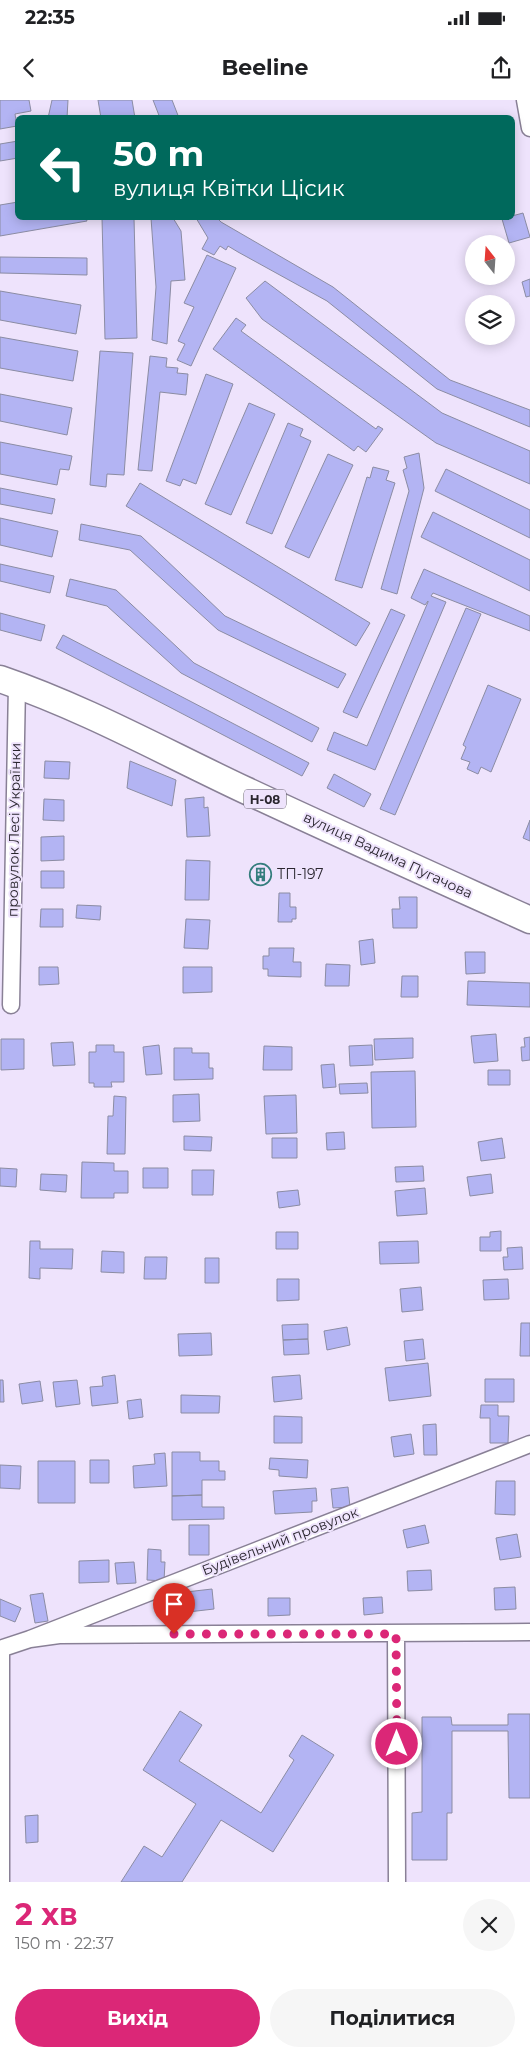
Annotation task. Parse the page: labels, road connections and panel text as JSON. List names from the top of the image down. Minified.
{"streets":{"main road":["Н-08","вулиця Вадима Пугачова"],"street":["провулок Лесі Українки","Будівельний провулок"]},"crossings":[["провулок Лесі Українки","вулиця Вадима Пугачова"]],"places":{"building":["ТП-197"]},"north":"top","page":{"status":"22:35","header":"Beeline","turn":["50 m","вулиця Квітки Цісик"],"heading":["2 хв","150 m · 22:37"],"buttons":["Вихід","Поділитися"]}}
